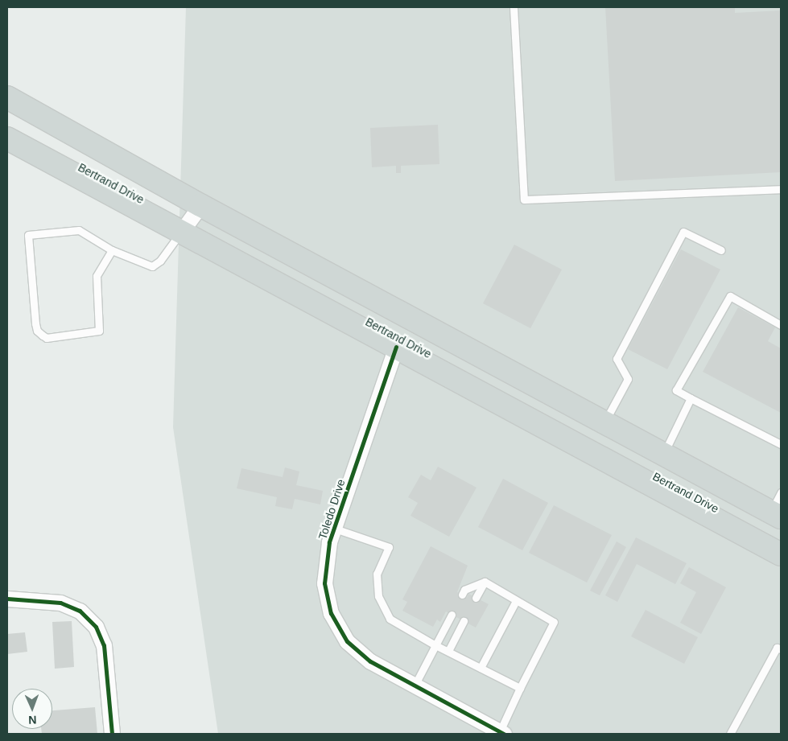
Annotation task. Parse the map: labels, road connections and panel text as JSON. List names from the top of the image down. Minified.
{"streets":{"main road":["Bertrand Drive"],"street":["Toledo Drive"]},"crossings":[["Bertrand Drive","Toledo Drive"]],"north":"bottom"}
